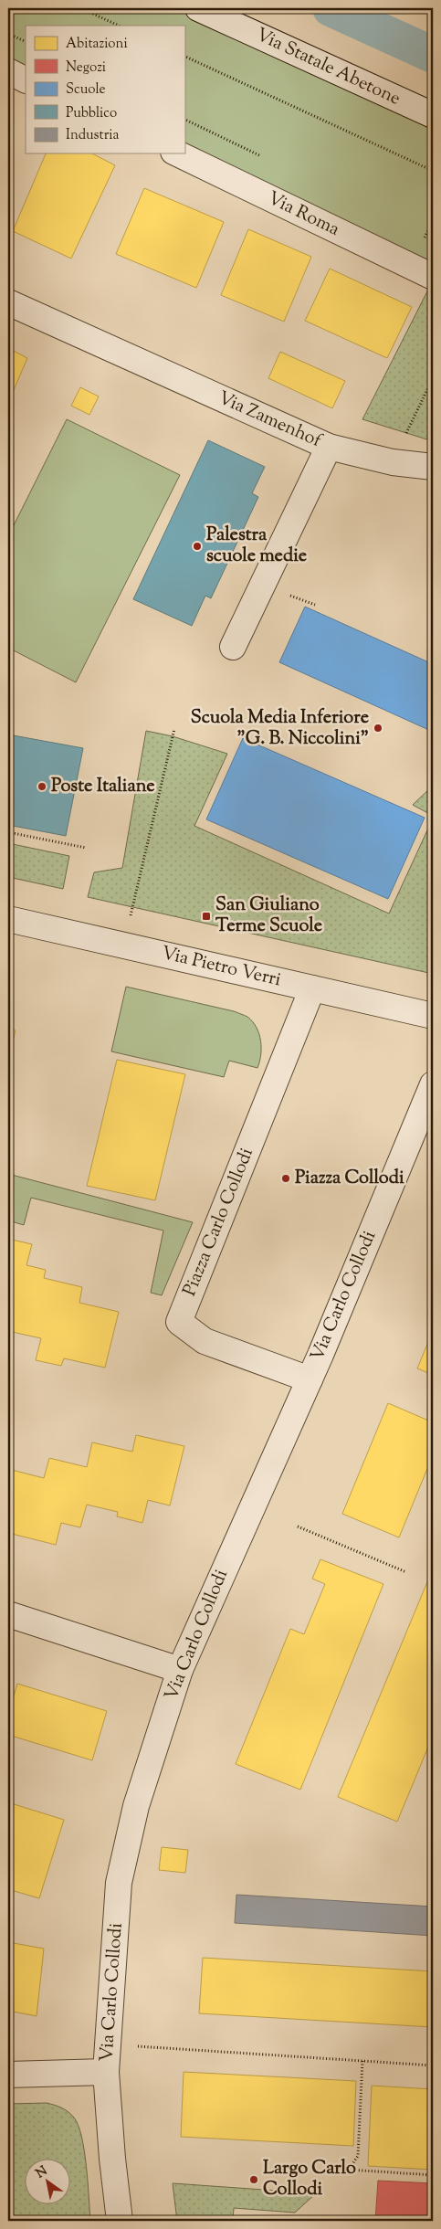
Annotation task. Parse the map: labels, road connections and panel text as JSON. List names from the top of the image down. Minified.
{"streets":{"street":["Via Statale Abetone","Via Roma","Via Zamenhof","Via Pietro Verri","Piazza Carlo Collodi","Via Carlo Collodi"]},"crossings":[["Via Pietro Verri","Piazza Carlo Collodi"],["Piazza Carlo Collodi","Via Carlo Collodi"]],"places":{"other":["Palestra scuole medie","Scuola Media Inferiore \"G. B. Niccolini\"","Poste Italiane","Piazza Collodi","Largo Carlo Collodi"],"transit":["San Giuliano Terme Scuole"]},"legend":["Abitazioni","Negozi","Scuole","Pubblico","Industria"],"north":"top left"}
